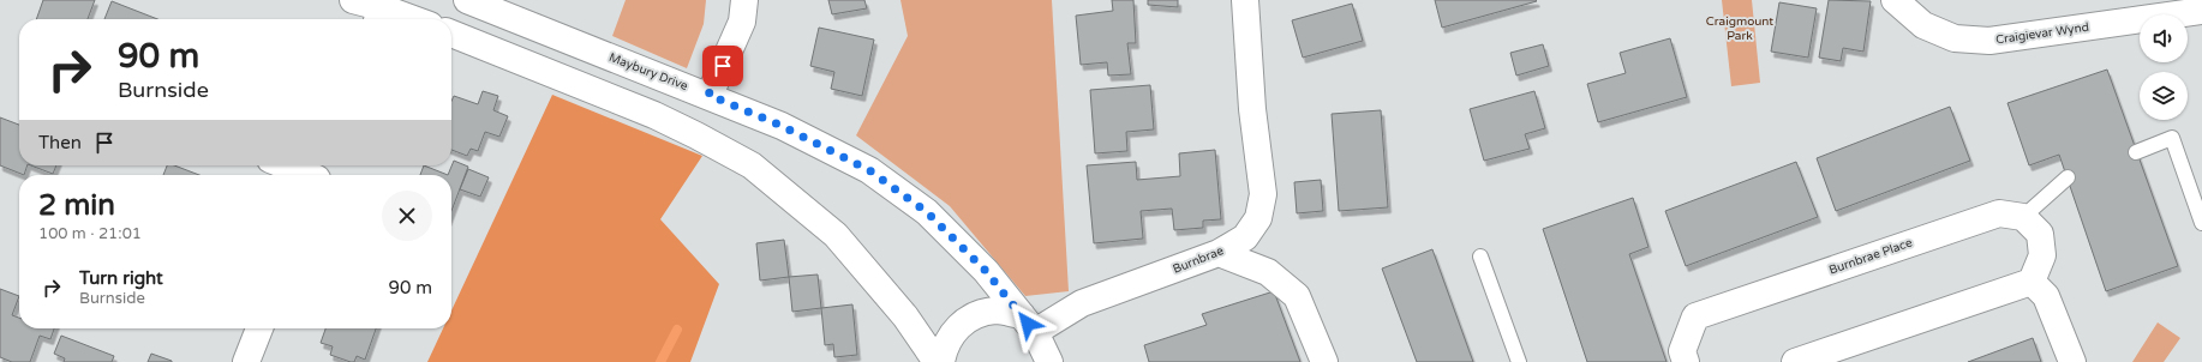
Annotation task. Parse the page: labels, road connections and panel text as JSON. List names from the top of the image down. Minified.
{"streets":{"street":["Craigievar Wynd","Maybury Drive","Burnbrae Place","Burnbrae"]},"crossings":[["Maybury Drive","Burnbrae"]],"parks":["Craigmount Park"],"page":{"turn":["90 m","Burnside"],"then":"Then","heading":["2 min","100 m · 21:01"],"list":[{"name":"Turn right","note":"Burnside","value":"90 m"}]}}
